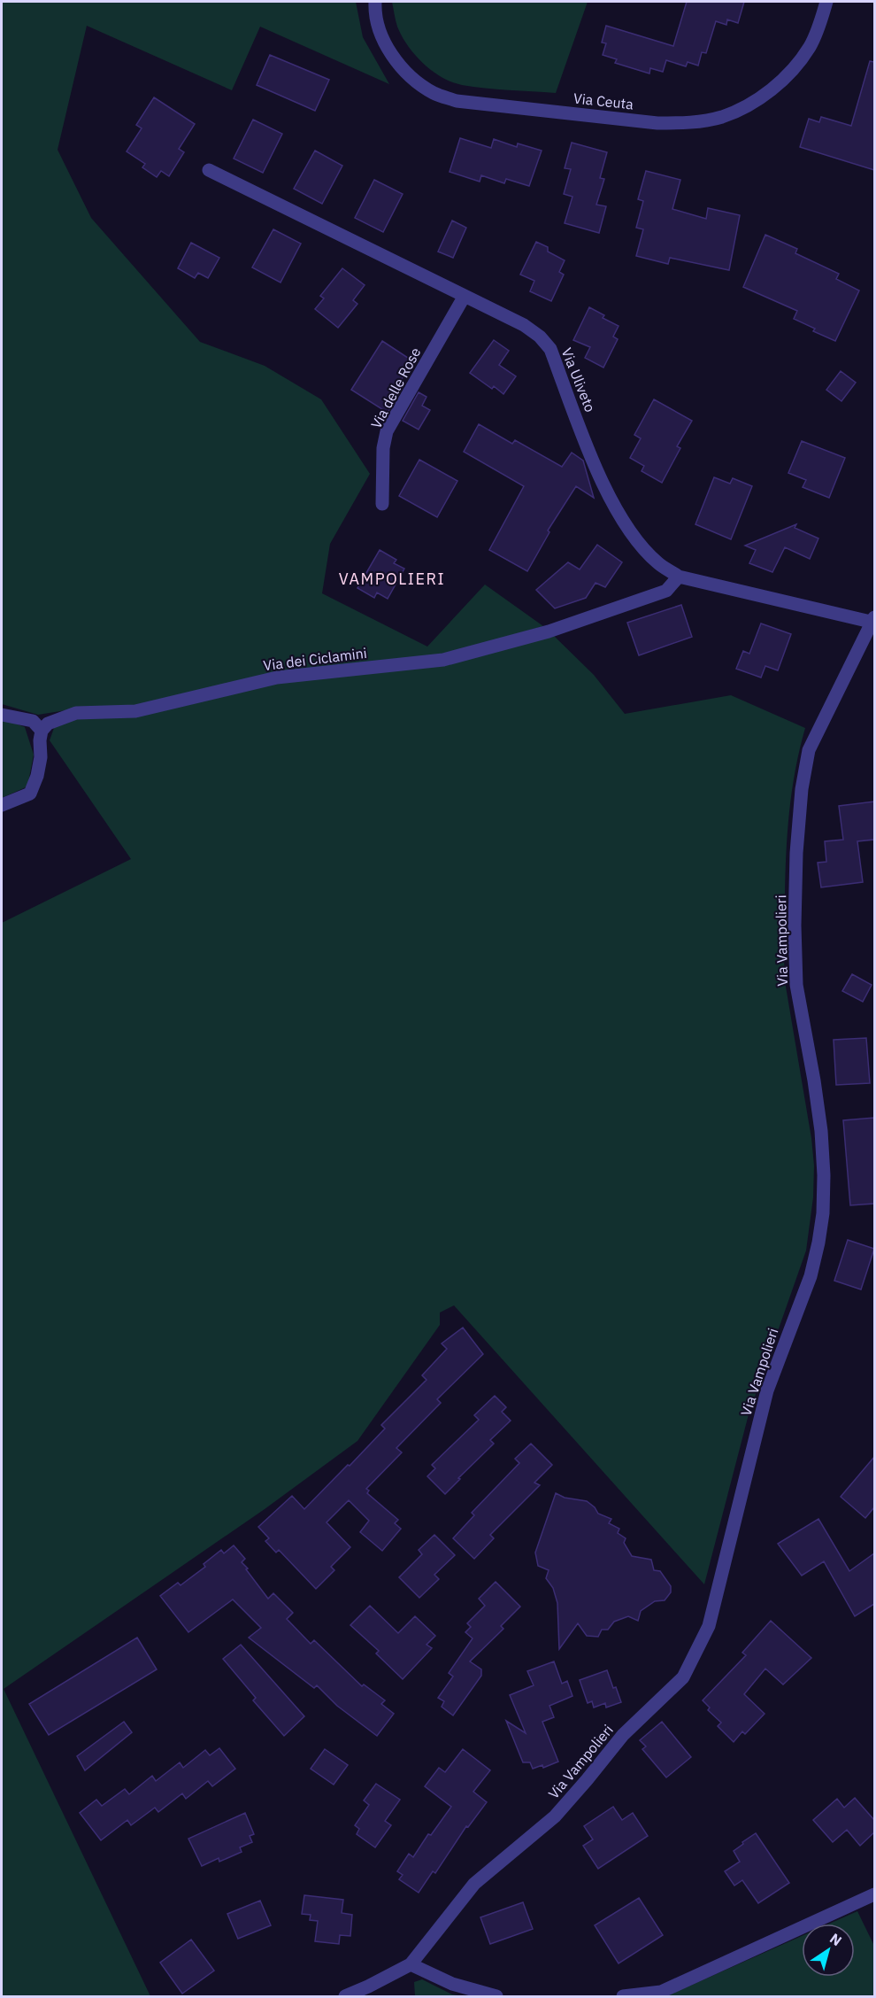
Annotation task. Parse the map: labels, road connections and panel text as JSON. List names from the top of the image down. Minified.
{"streets":{"street":["Via Ceuta","Via Uliveto","Via delle Rose","Via dei Ciclamini","Via Vampolieri"]},"crossings":[["Via Uliveto","Via delle Rose"],["Via Uliveto","Via dei Ciclamini"],["Via Uliveto","Via Vampolieri"]],"districts":["VAMPOLIERI"],"north":"top right"}
